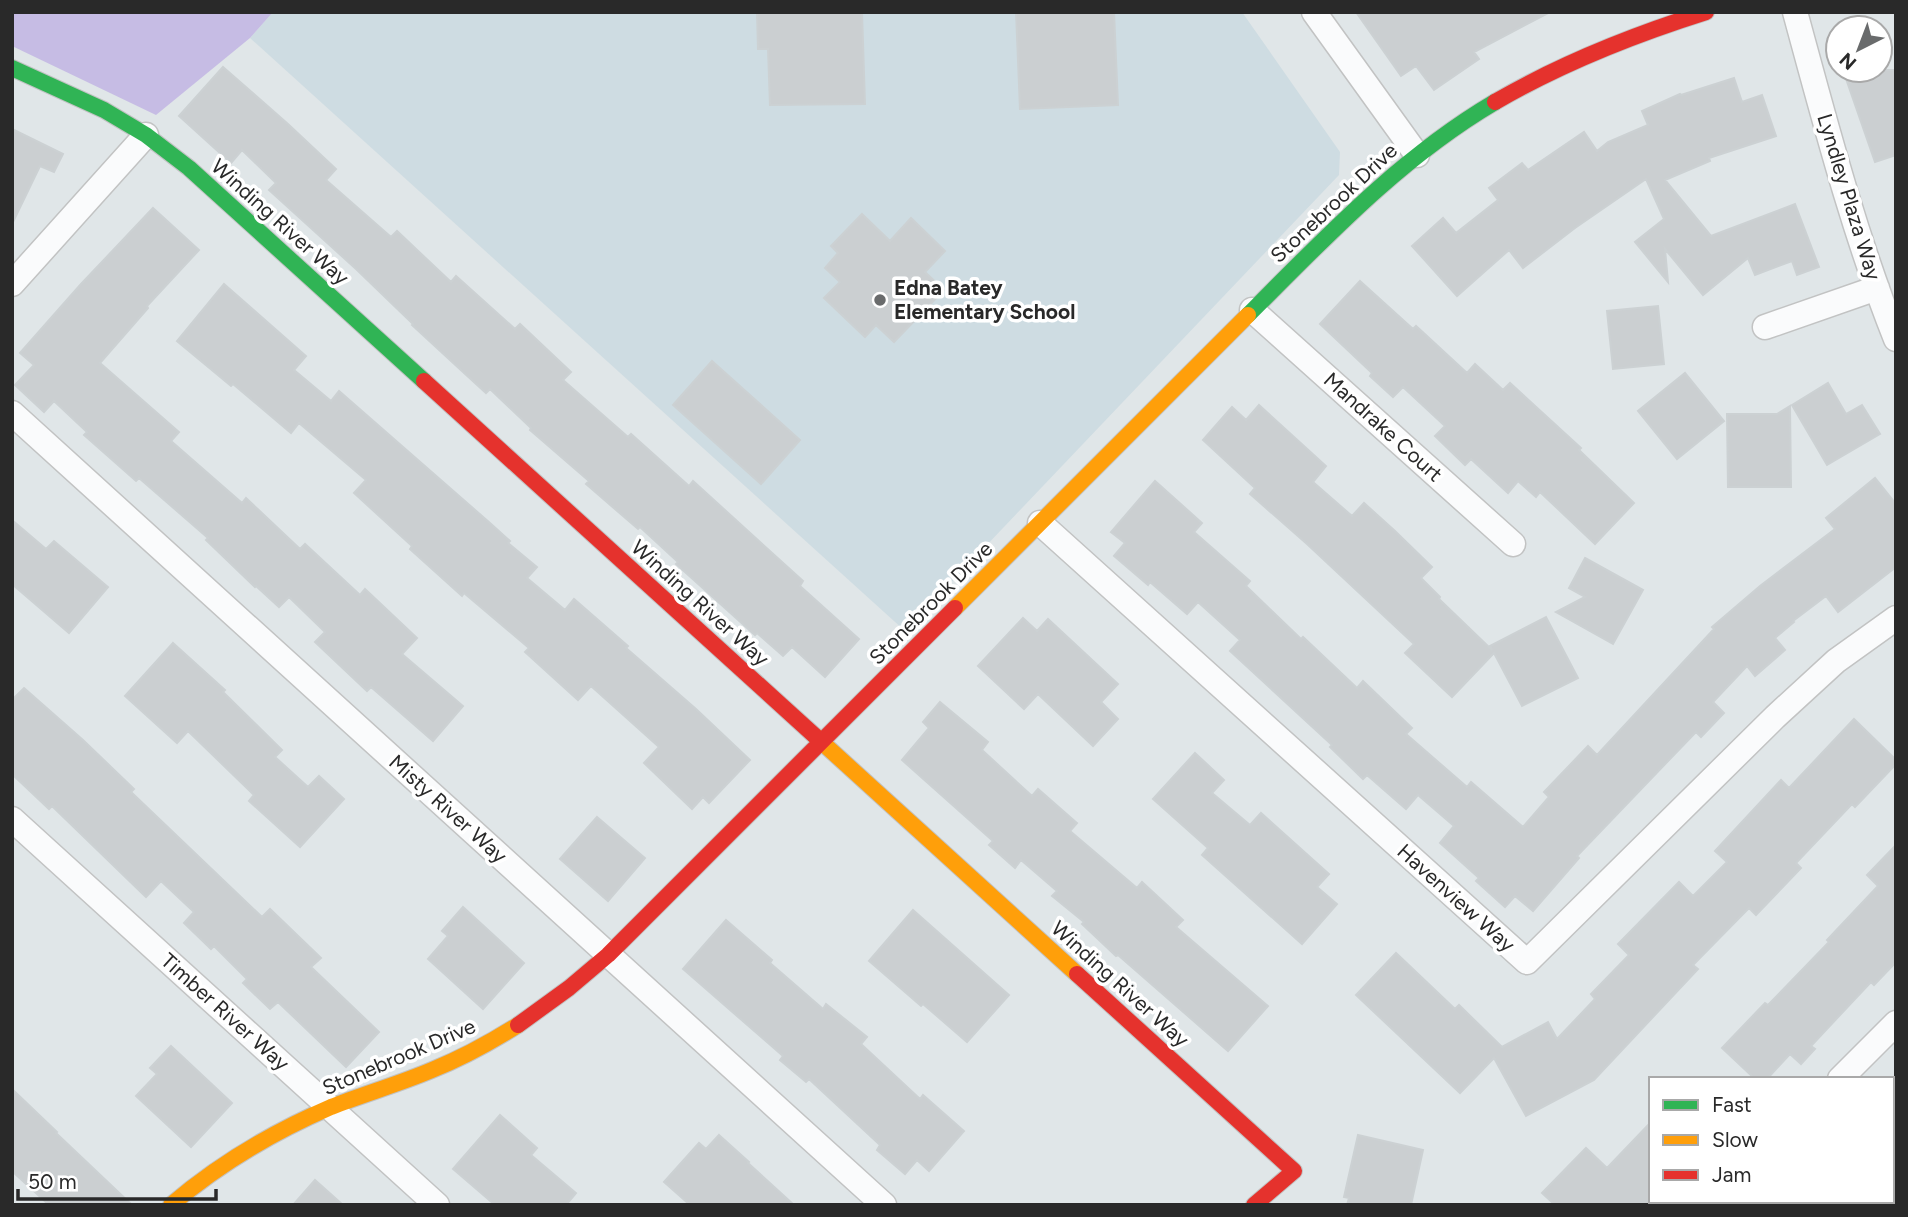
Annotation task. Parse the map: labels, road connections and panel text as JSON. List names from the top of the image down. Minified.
{"streets":{"street":["Lyndley Plaza Way","Stonebrook Drive","Winding River Way","Mandrake Court","Misty River Way","Havenview Way","Timber River Way"]},"crossings":[["Stonebrook Drive","Winding River Way"],["Stonebrook Drive","Mandrake Court"],["Stonebrook Drive","Misty River Way"],["Stonebrook Drive","Havenview Way"],["Stonebrook Drive","Timber River Way"]],"places":["Edna Batey Elementary School"],"legend":["Fast","Slow","Jam"],"scale_bar":"50 m","north":"bottom left"}
